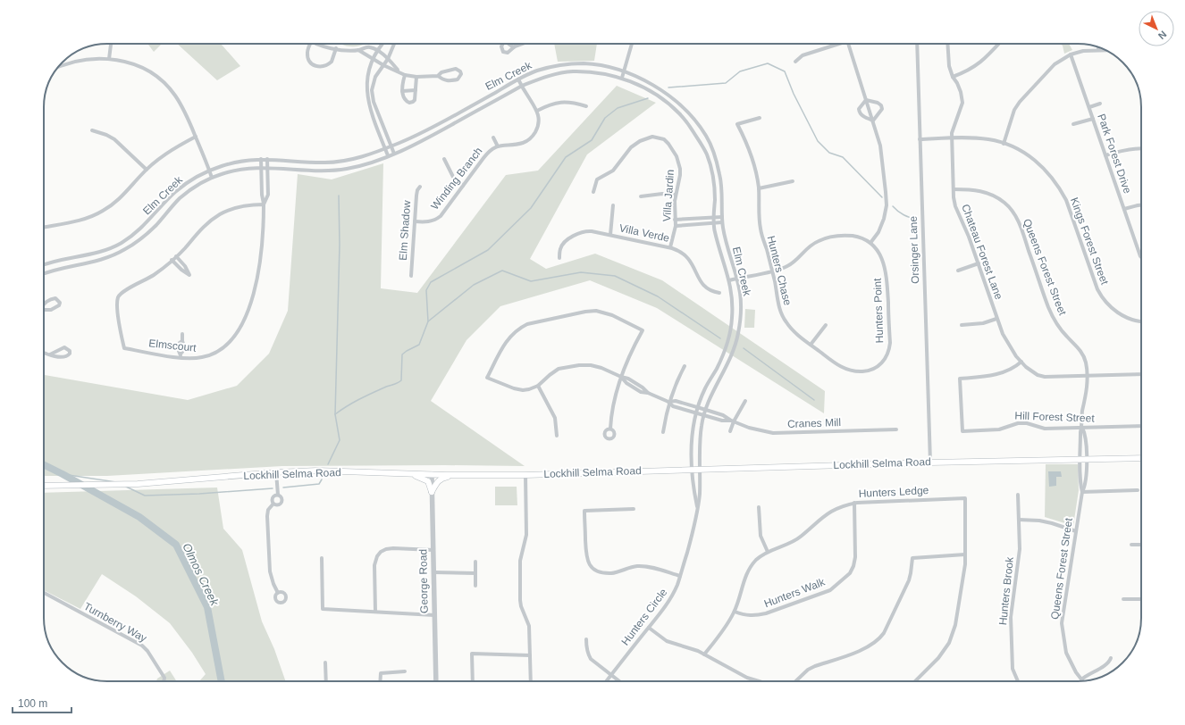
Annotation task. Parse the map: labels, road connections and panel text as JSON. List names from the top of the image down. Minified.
{"streets":{"main road":["Lockhill Selma Road"],"street":["Elm Creek","Park Forest Drive","Winding Branch","Villa Jardin","Elm Shadow","Villa Verde","Kings Forest Street","Orsinger Lane","Chateau Forest Lane","Queens Forest Street","Hunters Chase","Hunters Point","Elmscourt","Hill Forest Street","Cranes Mill","Hunters Ledge","George Road","Hunters Brook","Hunters Walk","Hunters Circle","Turnberry Way"]},"crossings":[["Elm Creek","Winding Branch"],["Elm Creek","Elmscourt"],["Elm Creek","Cranes Mill"],["Elm Creek","Lockhill Selma Road"],["Elm Creek","Hunters Circle"],["Winding Branch","Elm Shadow"],["Villa Jardin","Villa Verde"],["Kings Forest Street","Orsinger Lane"],["Kings Forest Street","Chateau Forest Lane"],["Orsinger Lane","Lockhill Selma Road"],["Chateau Forest Lane","Queens Forest Street"],["Chateau Forest Lane","Hill Forest Street"],["Queens Forest Street","Hill Forest Street"],["Queens Forest Street","Lockhill Selma Road"],["Hunters Chase","Hunters Point"],["Lockhill Selma Road","George Road"],["Lockhill Selma Road","Hunters Circle"],["Hunters Ledge","Hunters Walk"]],"water":["Olmos Creek"],"scale_bar":"100 m","north":"bottom right"}
